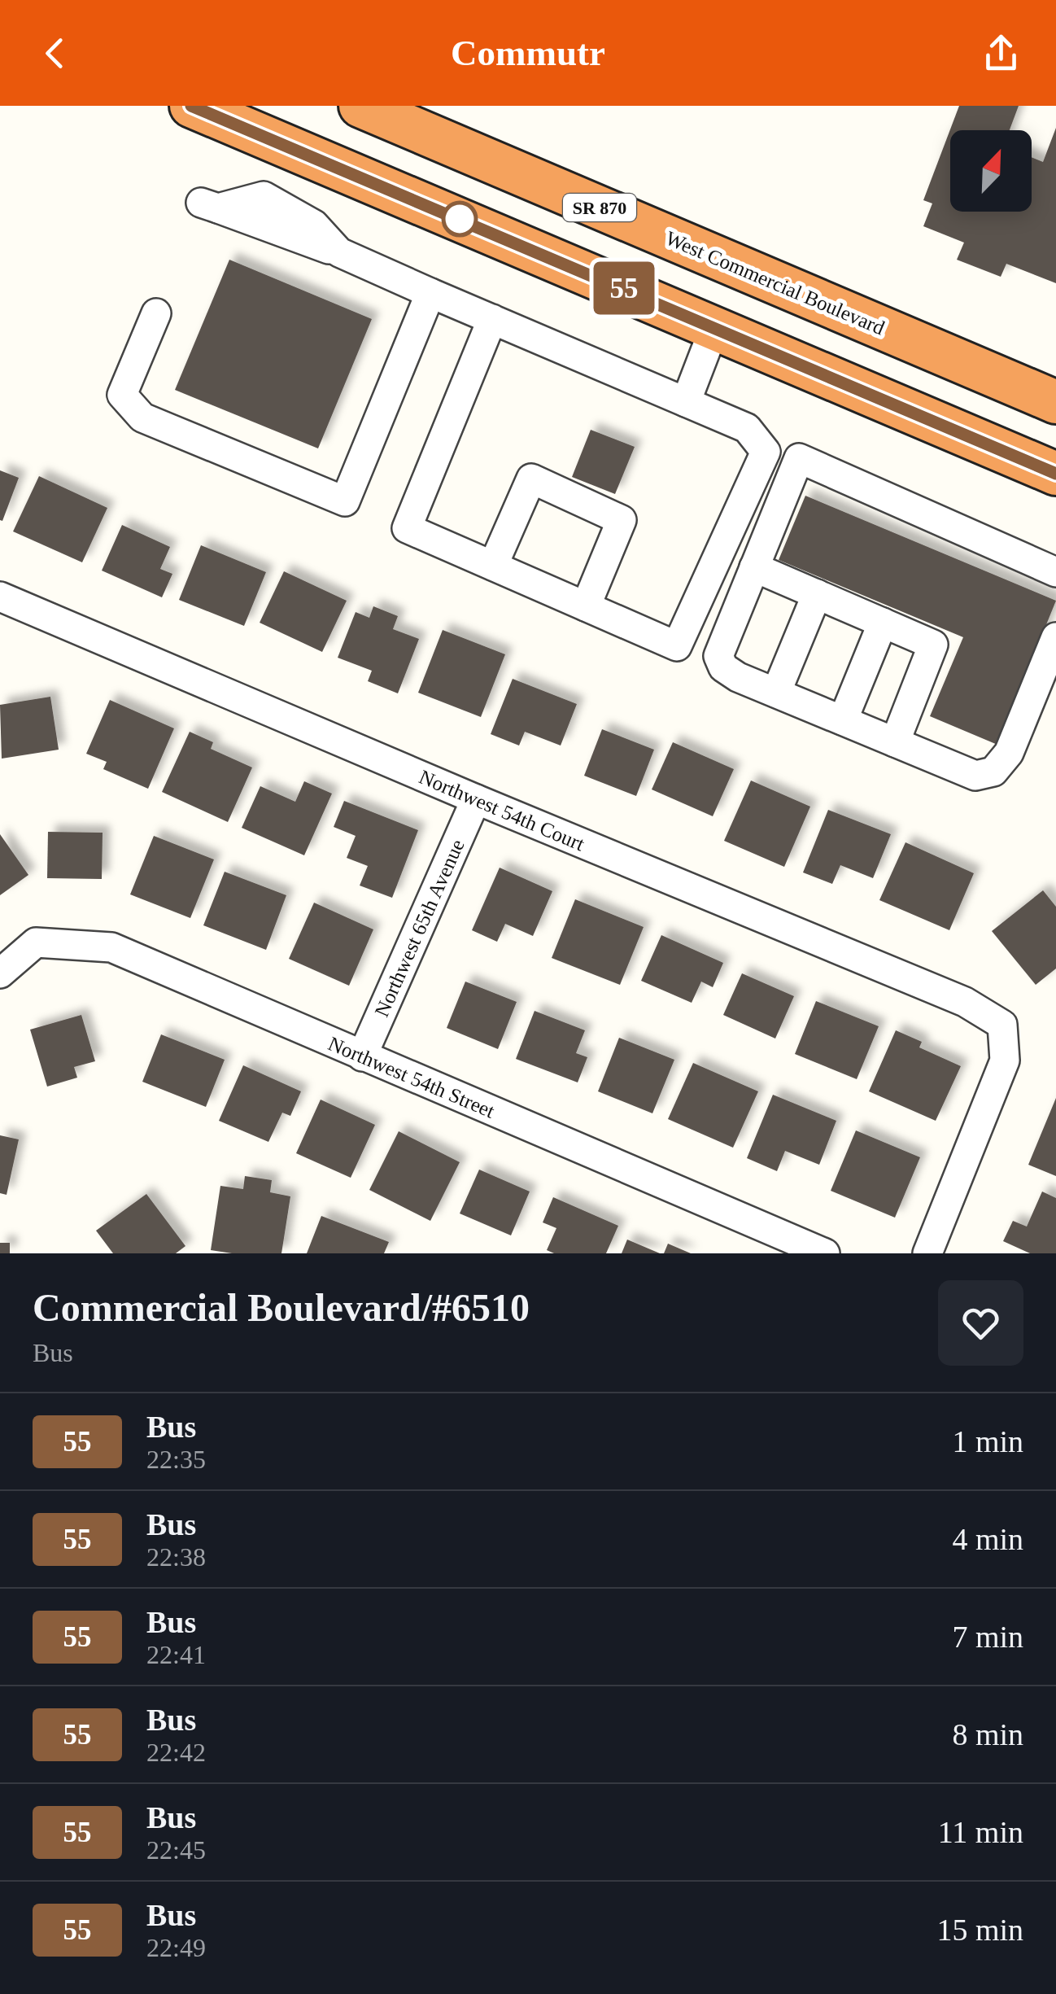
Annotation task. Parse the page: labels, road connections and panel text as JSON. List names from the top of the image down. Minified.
{"streets":{"highway":["SR 870","West Commercial Boulevard"],"street":["Northwest 54th Court","Northwest 65th Avenue","Northwest 54th Street"]},"crossings":[["Northwest 54th Court","Northwest 65th Avenue"],["Northwest 65th Avenue","Northwest 54th Street"]],"lines":["bus line 55"],"north":"top right","page":{"header":"Commutr","on_map":"55","heading":["Commercial Boulevard/#6510","Bus"],"list":[{"mark":"55","name":"Bus","note":"22:35","value":"1 min"},{"mark":"55","name":"Bus","note":"22:38","value":"4 min"},{"mark":"55","name":"Bus","note":"22:41","value":"7 min"},{"mark":"55","name":"Bus","note":"22:42","value":"8 min"},{"mark":"55","name":"Bus","note":"22:45","value":"11 min"},{"mark":"55","name":"Bus","note":"22:49","value":"15 min"}]}}
